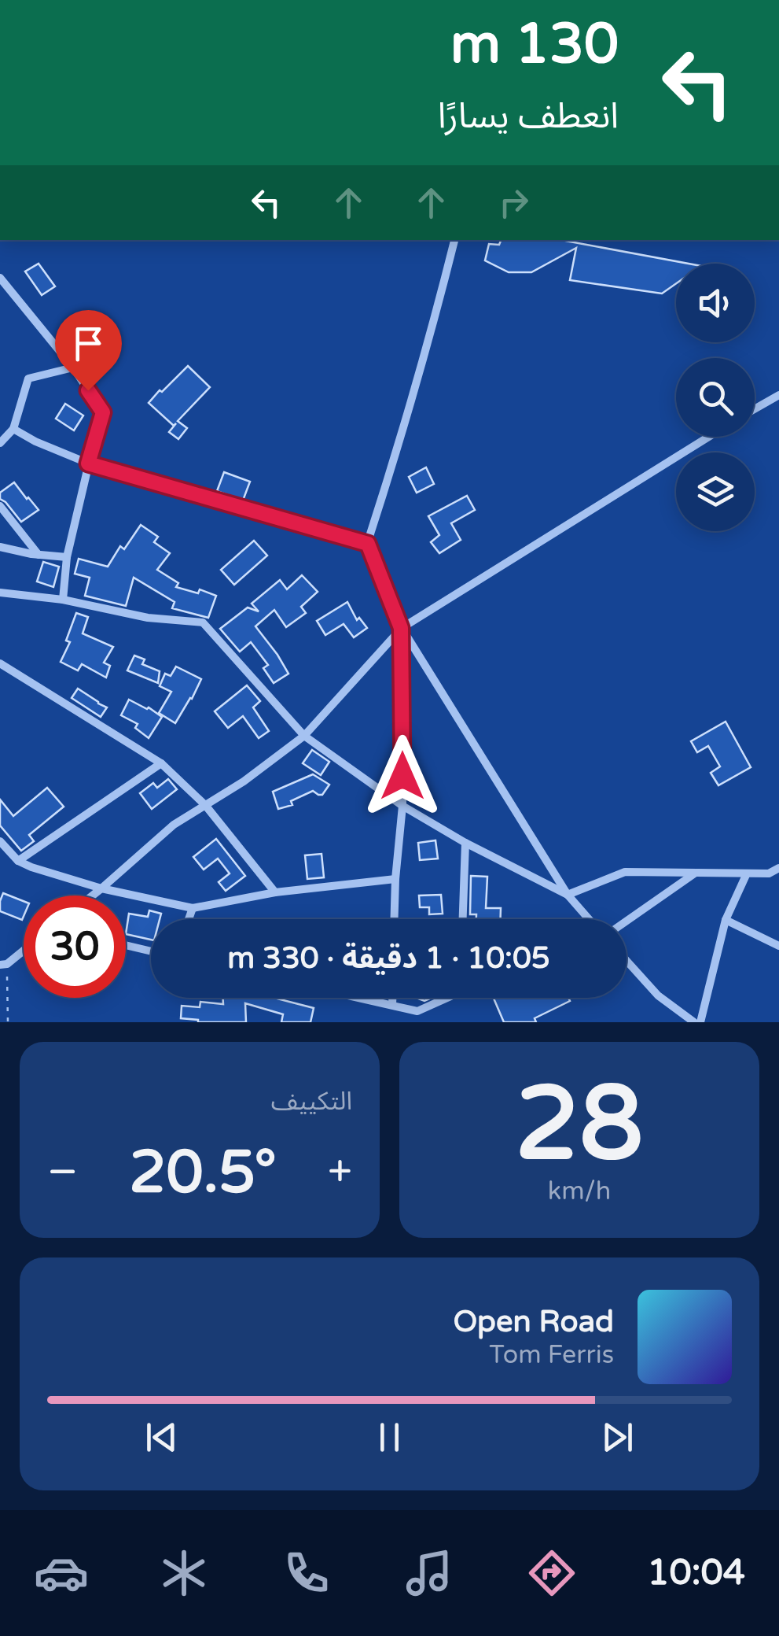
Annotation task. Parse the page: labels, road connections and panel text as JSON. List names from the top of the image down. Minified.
{"page":{"turn":["130 m","انعطف يسارًا"],"limit":"30","trip":"10:05 · 1 دقيقة · 330 m","tile":[["28","km/h"],"التكييف"],"heat":["−","20.5°","+"],"song":["Open Road","Tom Ferris"],"tabs":"10:04"}}
